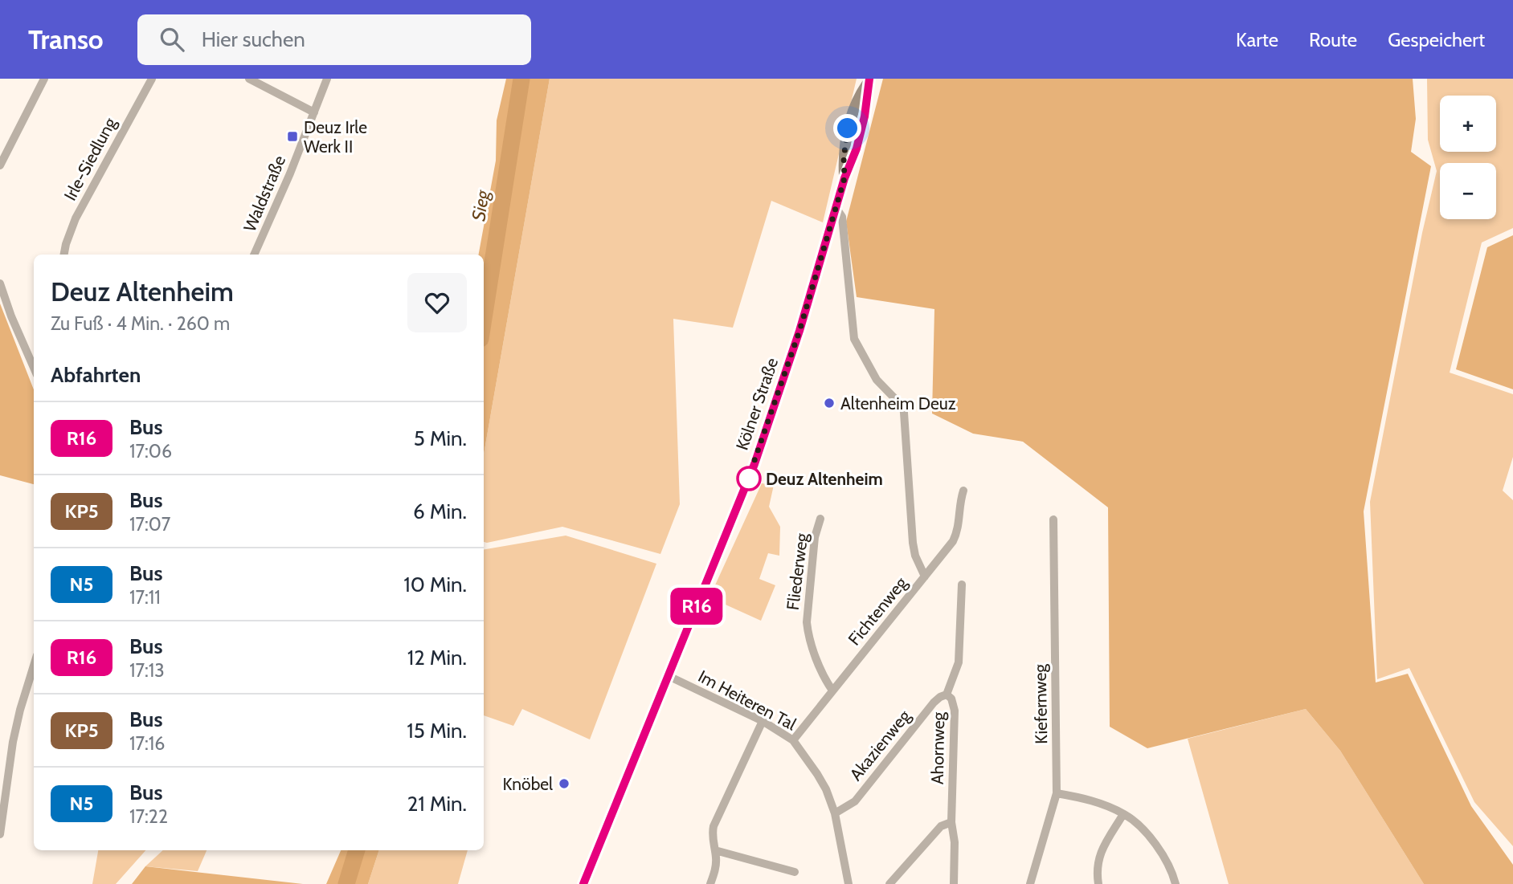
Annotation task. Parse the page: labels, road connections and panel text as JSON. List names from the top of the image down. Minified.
{"streets":{"main road":["Kölner Straße"],"street":["Irle-Siedlung","Waldstraße","Fliederweg","Fichtenweg","Im Heiteren Tal","Kiefernweg","Akazienweg","Ahornweg"]},"crossings":[["Kölner Straße","Im Heiteren Tal"],["Fliederweg","Fichtenweg"],["Fichtenweg","Im Heiteren Tal"],["Im Heiteren Tal","Akazienweg"],["Akazienweg","Ahornweg"]],"water":["Sieg"],"places":{"transit":["Deuz Irle Werk II"],"other":["Altenheim Deuz","Deuz Altenheim","Knöbel"]},"lines":["bus line R16"],"page":{"header":"Transo","search":"Hier suchen","nav":["Karte","Route","Gespeichert"],"on_map":"R16","map_buttons":["+","−"],"heading":[["Deuz Altenheim","Zu Fuß · 4 Min. · 260 m"],"Abfahrten"],"list":[{"mark":"R16","name":"Bus","note":"17:06","value":"5 Min."},{"mark":"KP5","name":"Bus","note":"17:07","value":"6 Min."},{"mark":"N5","name":"Bus","note":"17:11","value":"10 Min."},{"mark":"R16","name":"Bus","note":"17:13","value":"12 Min."},{"mark":"KP5","name":"Bus","note":"17:16","value":"15 Min."},{"mark":"N5","name":"Bus","note":"17:22","value":"21 Min."}]}}
